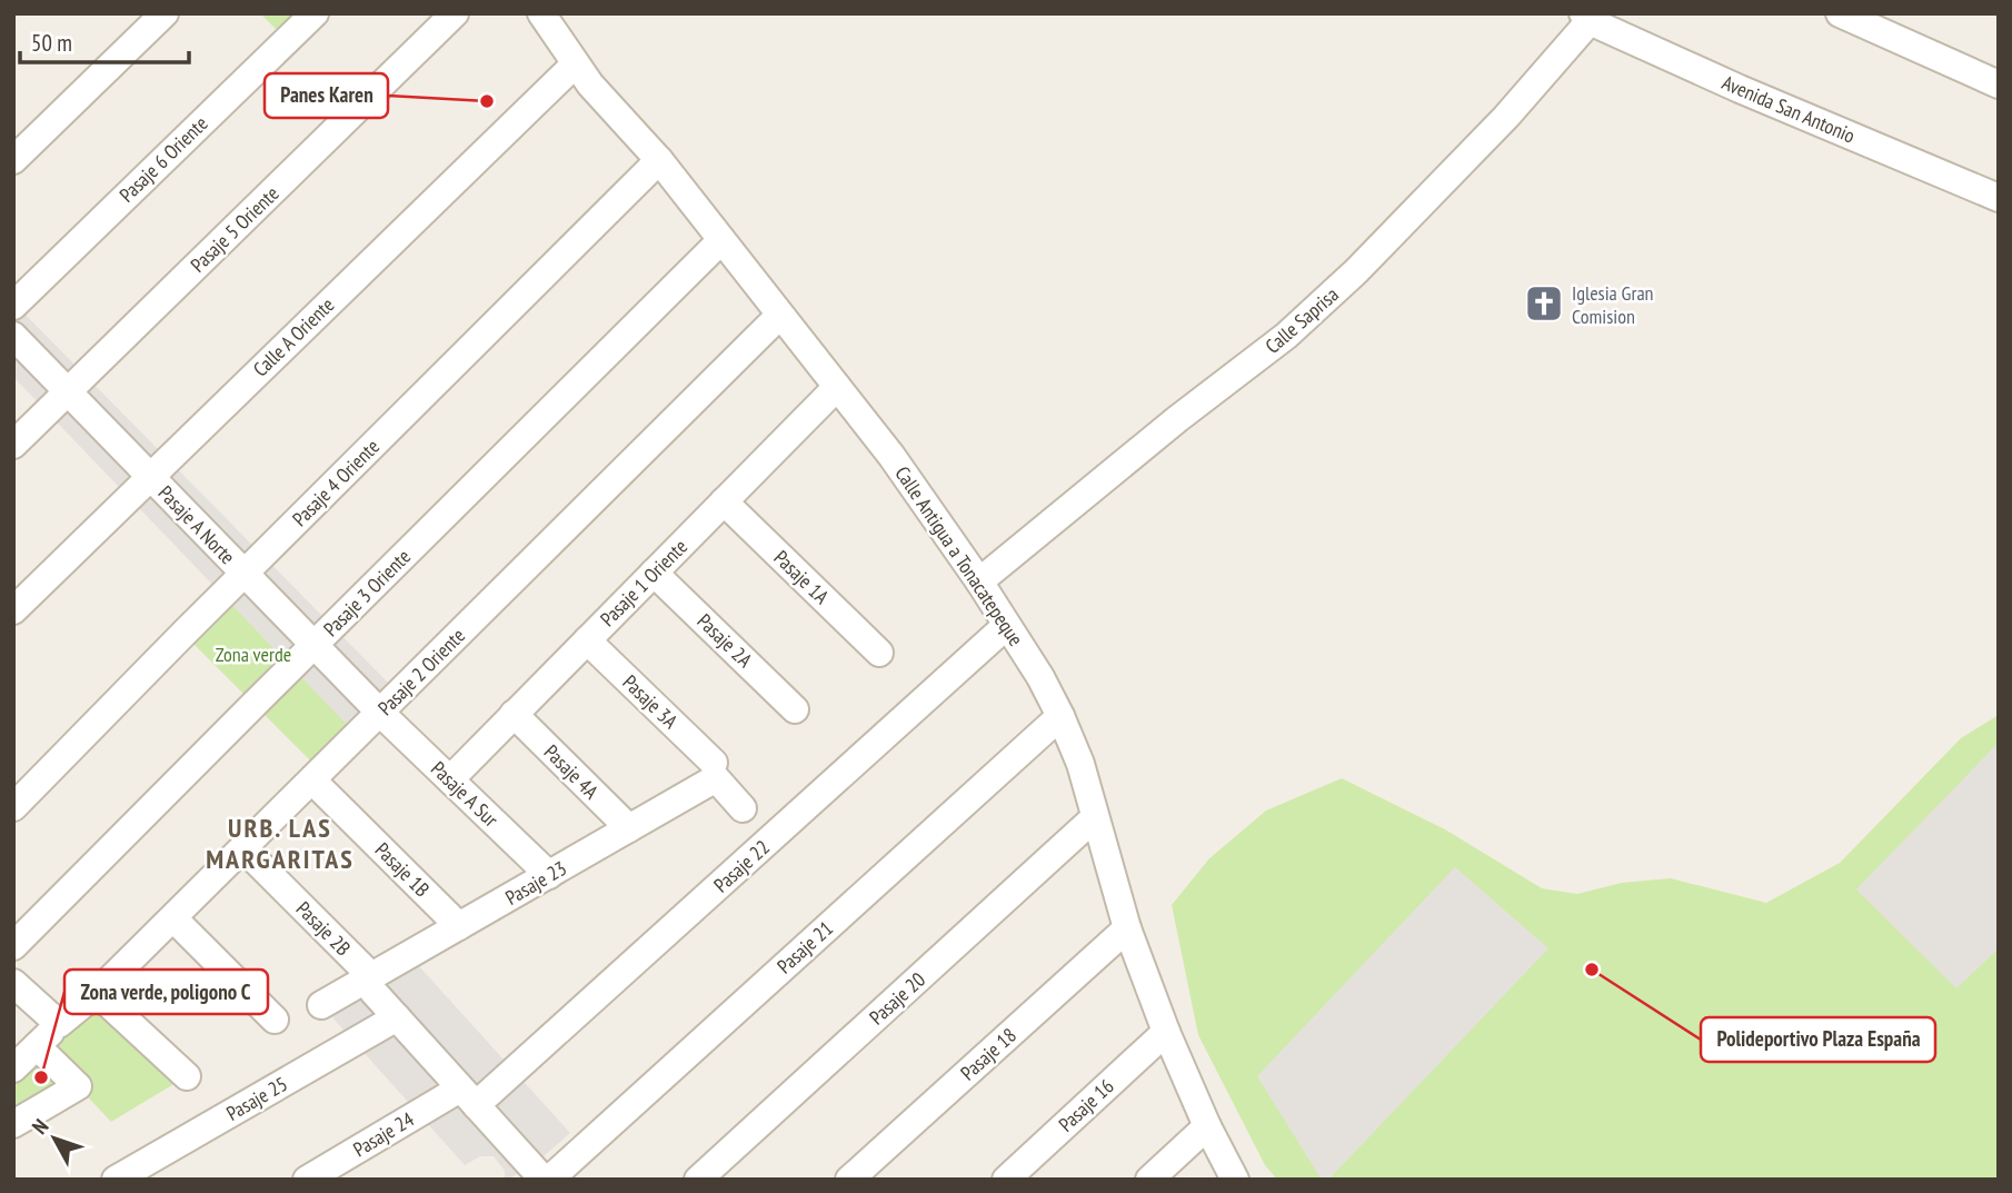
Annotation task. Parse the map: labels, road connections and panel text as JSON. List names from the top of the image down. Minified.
{"streets":{"street":["Avenida San Antonio","Pasaje 6 Oriente","Pasaje 5 Oriente","Calle Saprisa","Calle A Oriente","Pasaje 4 Oriente","Pasaje A Norte","Calle Antigua a Tonacatepeque","Pasaje 1A","Pasaje 1 Oriente","Pasaje 3 Oriente","Pasaje 2A","Pasaje 2 Oriente","Pasaje 3A","Pasaje 4A","Pasaje A Sur","Pasaje 22","Pasaje 1B","Pasaje 23","Pasaje 2B","Pasaje 21","Pasaje 20","Pasaje 18","Pasaje 25","Pasaje 16","Pasaje 24"]},"crossings":[["Avenida San Antonio","Calle Saprisa"],["Pasaje 5 Oriente","Pasaje A Norte"],["Calle Saprisa","Calle Antigua a Tonacatepeque"],["Calle A Oriente","Pasaje A Norte"],["Calle A Oriente","Calle Antigua a Tonacatepeque"],["Pasaje 4 Oriente","Pasaje A Norte"],["Pasaje 4 Oriente","Calle Antigua a Tonacatepeque"],["Pasaje A Norte","Pasaje 3 Oriente"],["Pasaje A Norte","Pasaje 2 Oriente"],["Pasaje A Norte","Pasaje A Sur"],["Calle Antigua a Tonacatepeque","Pasaje 1 Oriente"],["Calle Antigua a Tonacatepeque","Pasaje 3 Oriente"],["Calle Antigua a Tonacatepeque","Pasaje 2 Oriente"],["Calle Antigua a Tonacatepeque","Pasaje 22"],["Calle Antigua a Tonacatepeque","Pasaje 21"],["Calle Antigua a Tonacatepeque","Pasaje 20"],["Calle Antigua a Tonacatepeque","Pasaje 18"],["Calle Antigua a Tonacatepeque","Pasaje 16"],["Pasaje 1A","Pasaje 1 Oriente"],["Pasaje 1 Oriente","Pasaje 2A"],["Pasaje 1 Oriente","Pasaje 3A"],["Pasaje 1 Oriente","Pasaje 4A"],["Pasaje 1 Oriente","Pasaje A Sur"],["Pasaje 2 Oriente","Pasaje A Sur"],["Pasaje 2 Oriente","Pasaje 1B"],["Pasaje 2 Oriente","Pasaje 2B"],["Pasaje 4A","Pasaje 23"],["Pasaje A Sur","Pasaje 23"],["Pasaje 22","Pasaje 2B"],["Pasaje 22","Pasaje 24"],["Pasaje 1B","Pasaje 23"],["Pasaje 23","Pasaje 2B"],["Pasaje 2B","Pasaje 21"],["Pasaje 2B","Pasaje 25"],["Pasaje 2B","Pasaje 24"]],"districts":["URB. LAS MARGARITAS"],"parks":["Zona verde"],"places":{"other":["Panes Karen","Polideportivo Plaza España","Zona verde, poligono C"],"church":["Iglesia Gran Comision"]},"scale_bar":"50 m","north":"top left"}
